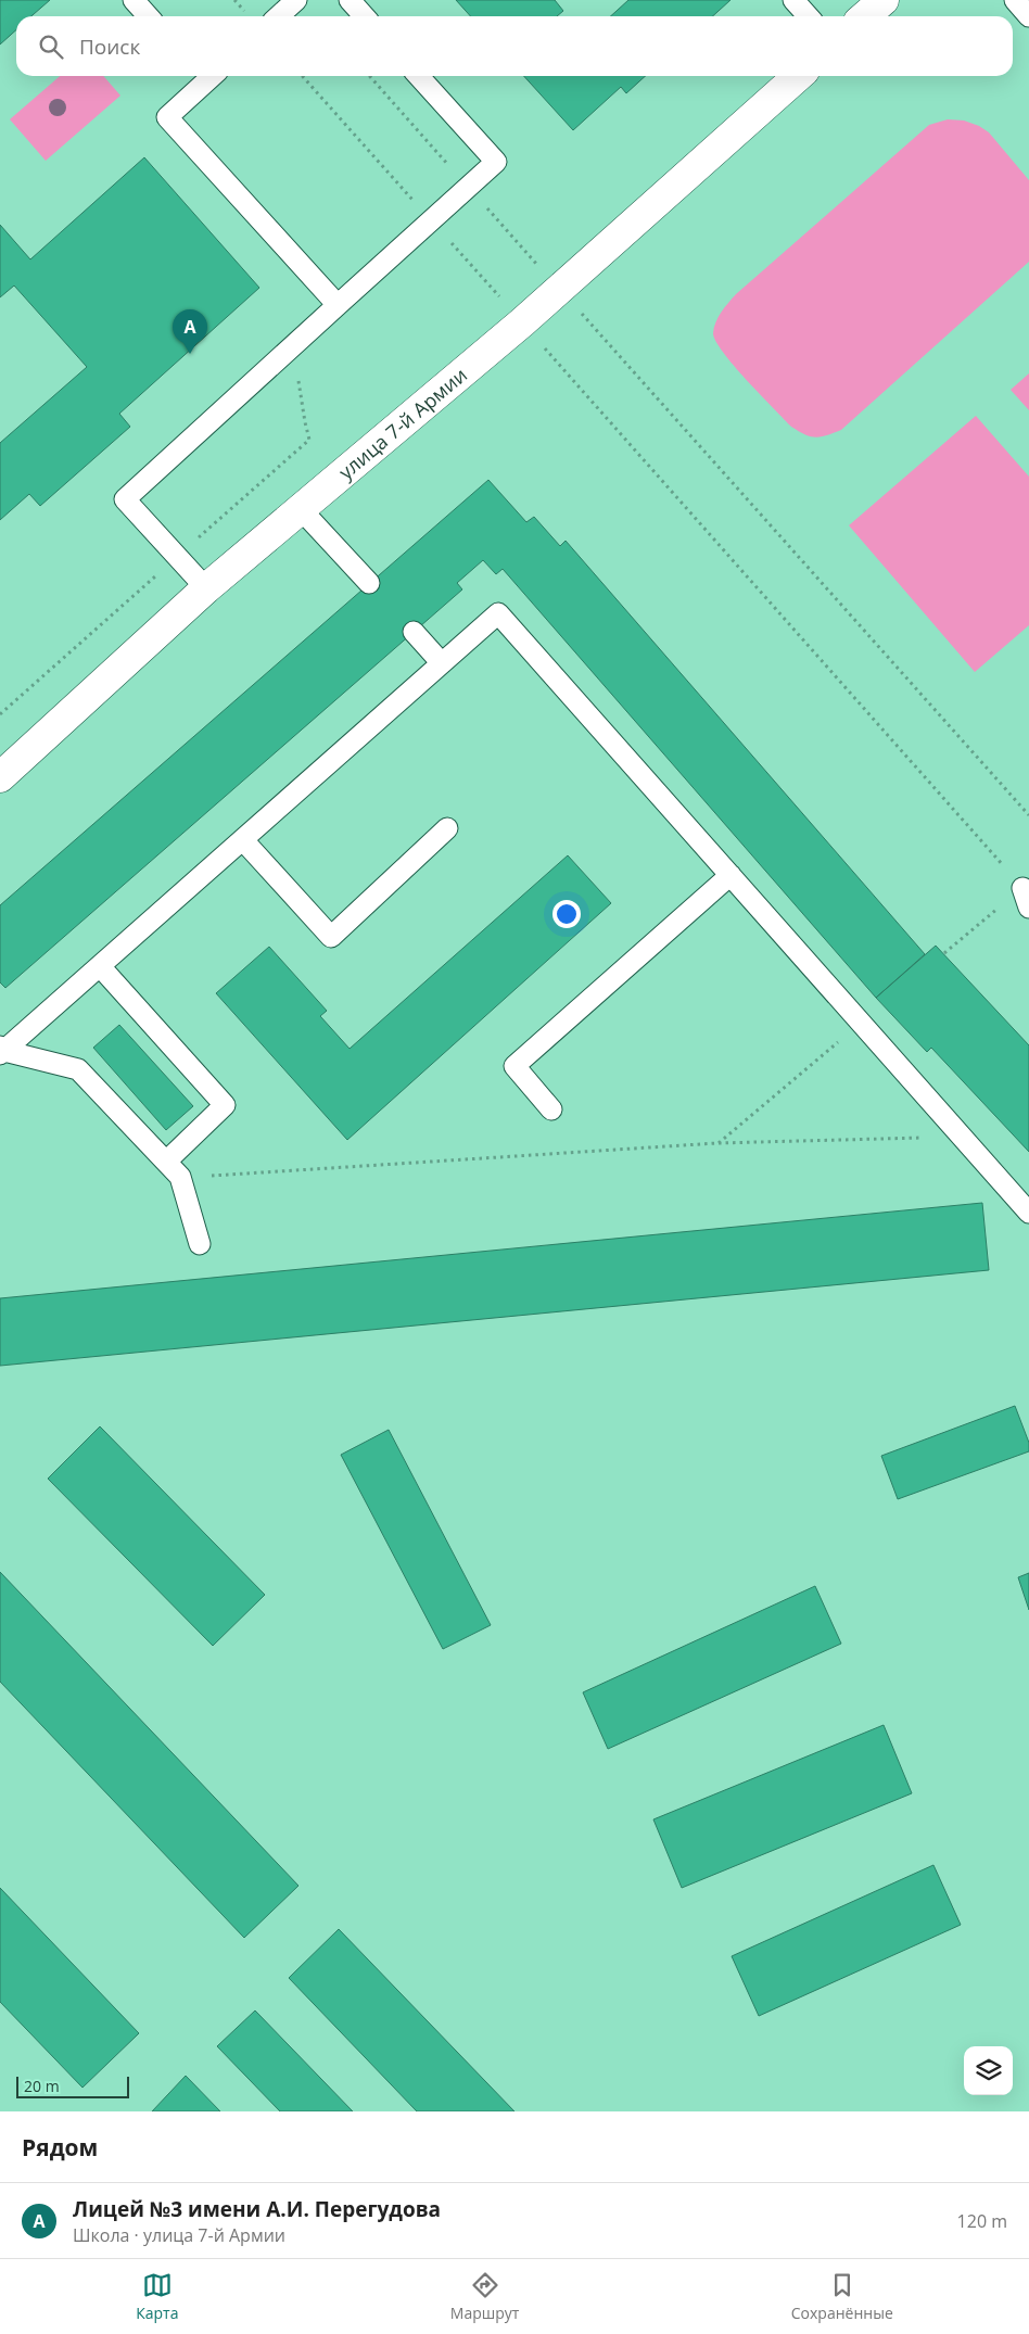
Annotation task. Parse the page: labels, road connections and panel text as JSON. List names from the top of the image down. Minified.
{"streets":{"street":["улица 7-й Армии"]},"scale_bar":"20 m","page":{"search":"Поиск","pins":"A","scale":"20 m","heading":"Рядом","list":[{"mark":"A","name":"Лицей №3 имени А.И. Перегудова","note":"Школа · улица 7-й Армии","value":"120 m"}],"nav":["Карта","Маршрут","Сохранённые"]}}
